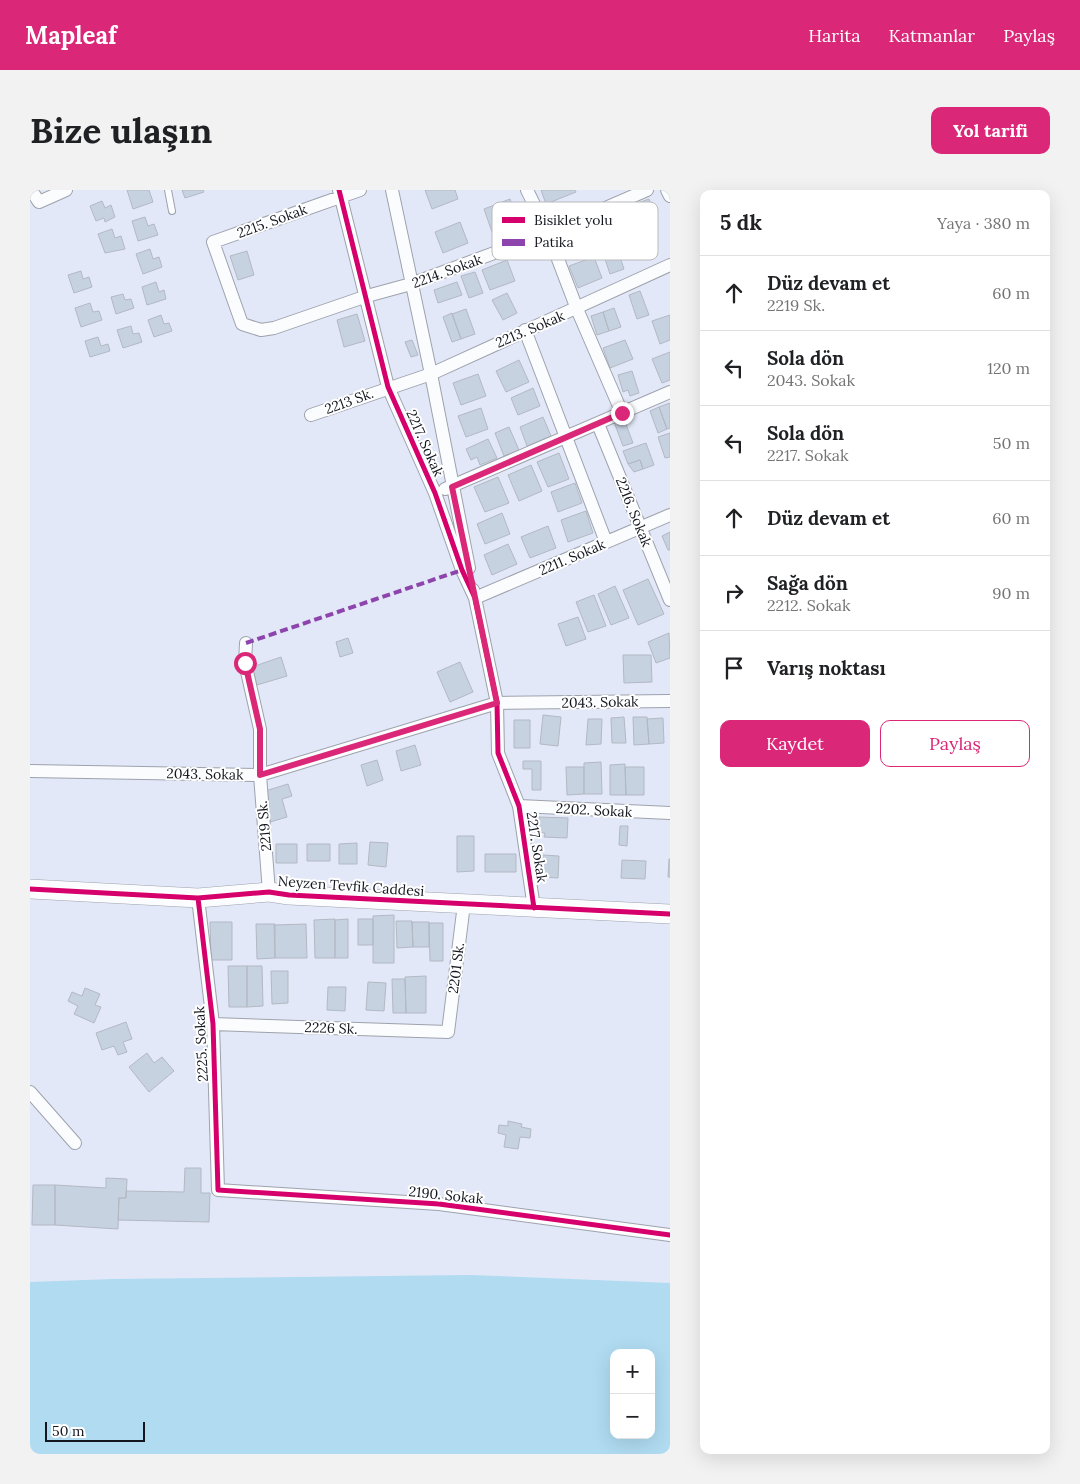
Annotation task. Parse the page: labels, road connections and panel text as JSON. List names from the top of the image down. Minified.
{"streets":{"street":["2215. Sokak","2214. Sokak","2213. Sokak","2213 Sk.","2217. Sokak","2216. Sokak","2211. Sokak","2043. Sokak","2202. Sokak","2219 Sk.","Neyzen Tevfik Caddesi","2201 Sk.","2226 Sk.","2225. Sokak","2190. Sokak"]},"crossings":[["2215. Sokak","2214. Sokak"],["2215. Sokak","2217. Sokak"],["2214. Sokak","2217. Sokak"],["2213. Sokak","2213 Sk."],["2213. Sokak","2217. Sokak"],["2213 Sk.","2217. Sokak"],["2217. Sokak","2211. Sokak"],["2217. Sokak","2043. Sokak"],["2217. Sokak","2202. Sokak"],["2217. Sokak","Neyzen Tevfik Caddesi"],["2216. Sokak","2211. Sokak"],["2043. Sokak","2219 Sk."],["2219 Sk.","Neyzen Tevfik Caddesi"],["Neyzen Tevfik Caddesi","2201 Sk."],["Neyzen Tevfik Caddesi","2225. Sokak"],["2201 Sk.","2226 Sk."],["2226 Sk.","2225. Sokak"],["2225. Sokak","2190. Sokak"]],"legend":["Bisiklet yolu","Patika"],"scale_bar":"50 m","page":{"header":"Mapleaf","nav":["Harita","Katmanlar","Paylaş"],"buttons":["Yol tarifi",["Kaydet","Paylaş"]],"title":"Bize ulaşın","heading":["5 dk","Yaya · 380 m"],"list":[["Düz devam et","2219 Sk.","60 m"],["Sola dön","2043. Sokak","120 m"],["Sola dön","2217. Sokak","50 m"],["Düz devam et","60 m"],["Sağa dön","2212. Sokak","90 m"],"Varış noktası"],"map_buttons":["+","−"],"scale":"50 m"}}
